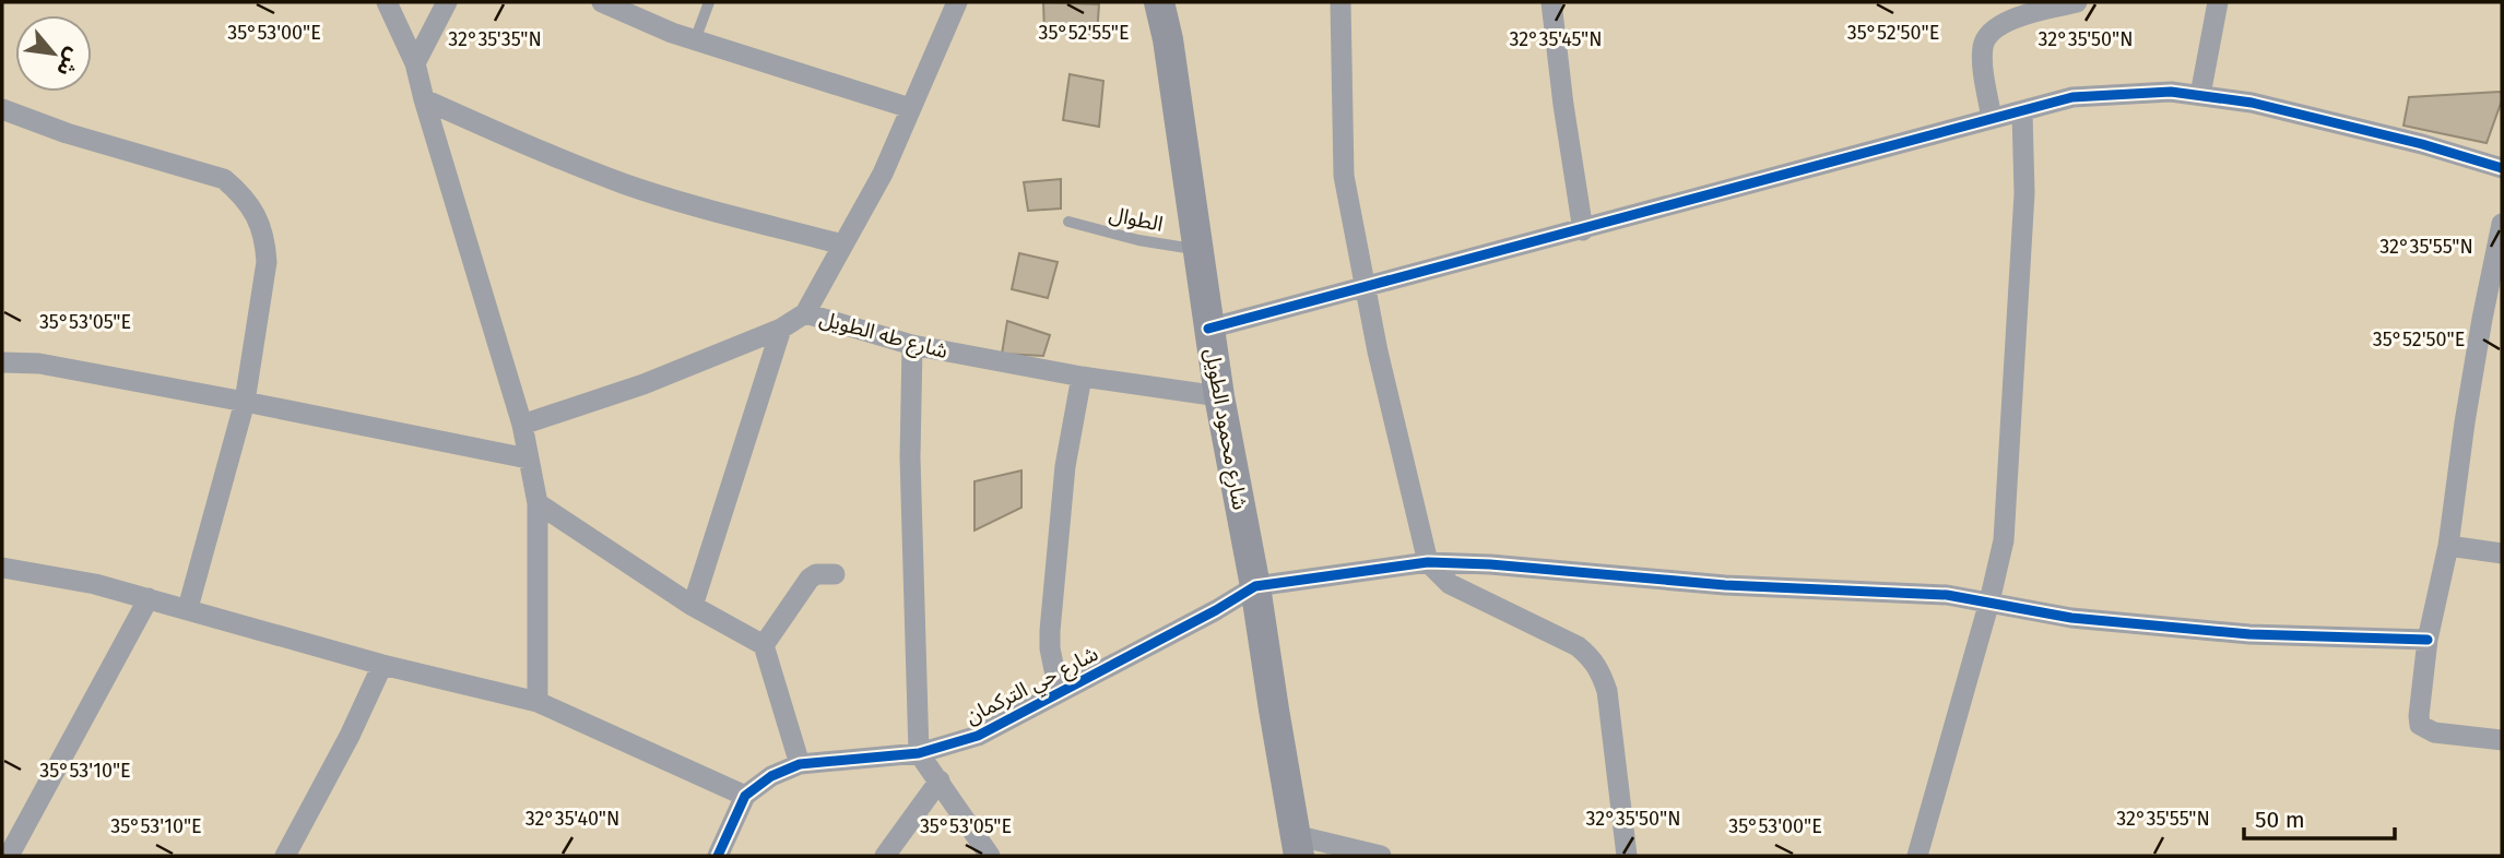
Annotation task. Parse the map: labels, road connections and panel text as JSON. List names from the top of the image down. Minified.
{"streets":{"street":["شارع طه الطويل","شارع محمود الطويل","شارع حي التركمان"],"lane":["الطوال"]},"crossings":[["الطوال","شارع محمود الطويل"],["شارع طه الطويل","شارع محمود الطويل"],["شارع محمود الطويل","شارع حي التركمان"]],"scale_bar":"50 m","north":"bottom right","coordinates":["35°53'00\"E","35°52'55\"E","35°52'50\"E","32°35'35\"N","32°35'45\"N","32°35'50\"N","32°35'55\"N","35°53'05\"E","35°53'10\"E","32°35'40\"N"]}
